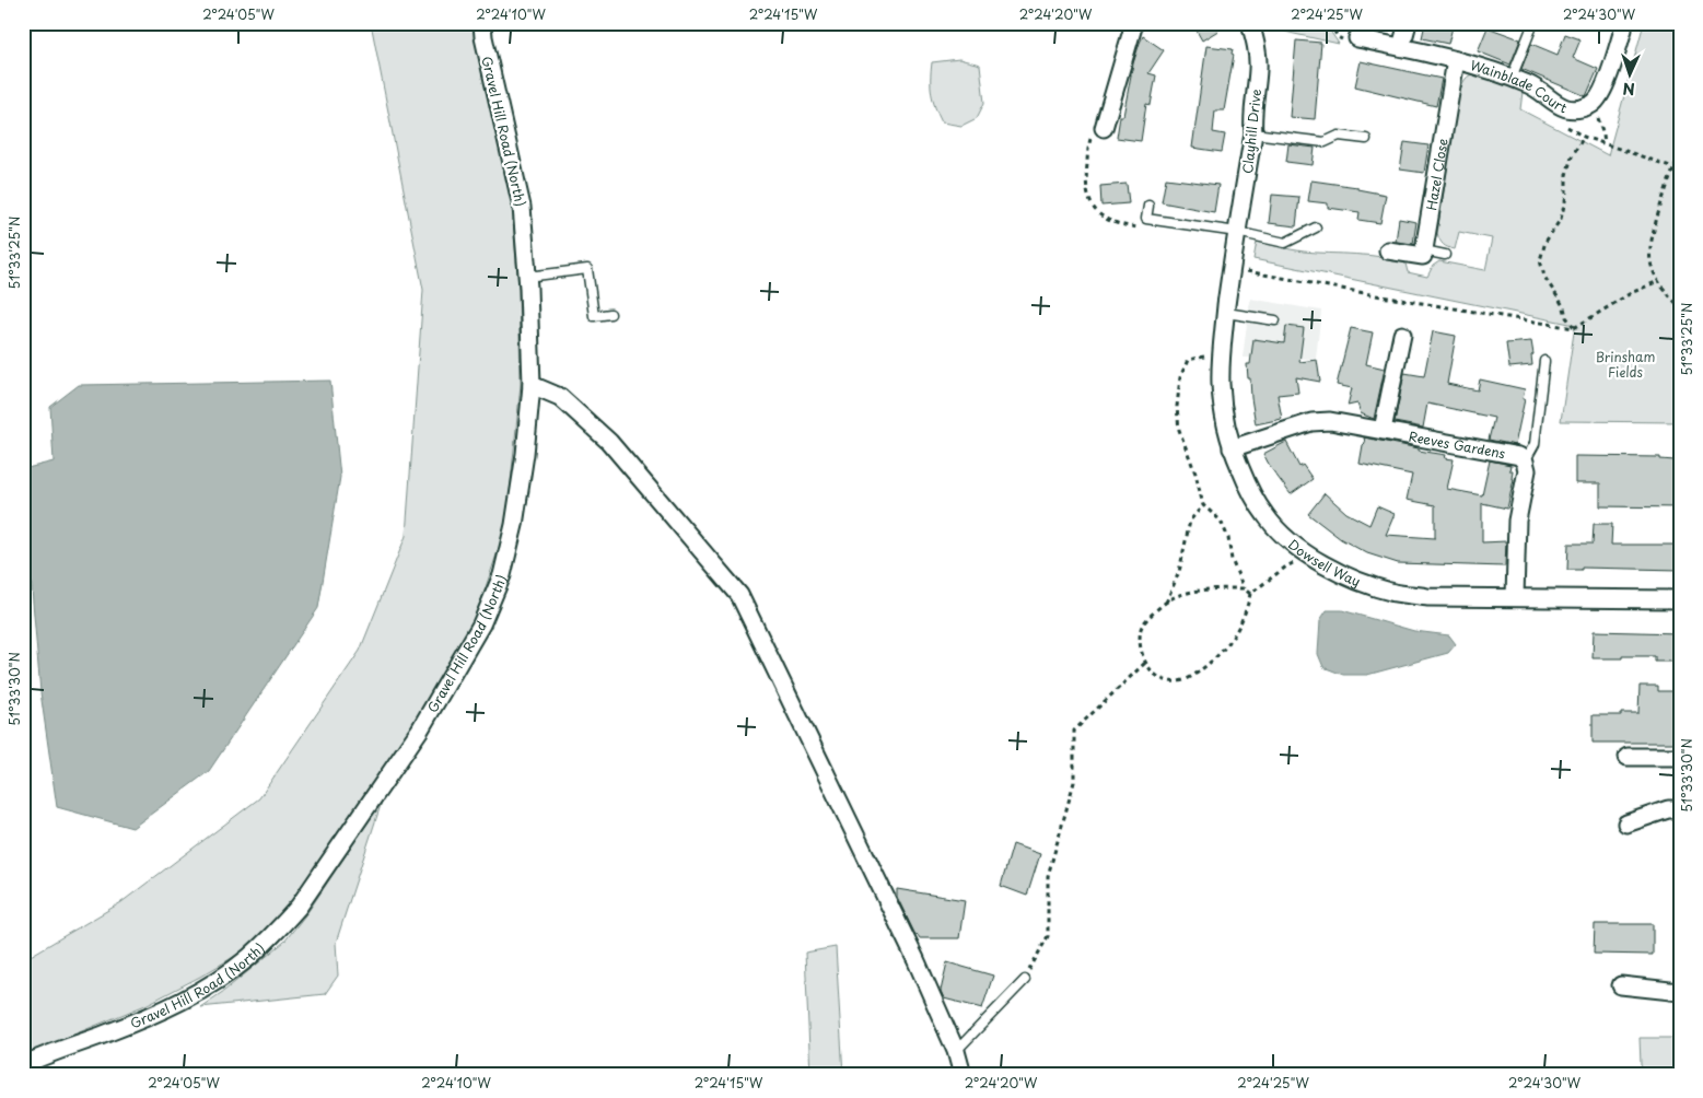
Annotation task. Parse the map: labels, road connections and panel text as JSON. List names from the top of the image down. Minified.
{"streets":{"street":["Wainblade Court","Gravel Hill Road (North)","Clayhill Drive","Hazel Close","Reeves Gardens","Dowsell Way"]},"crossings":[["Wainblade Court","Hazel Close"],["Clayhill Drive","Dowsell Way"],["Reeves Gardens","Dowsell Way"]],"parks":["Brinsham Fields"],"north":"bottom","coordinates":["2°24'05\"W","2°24'10\"W","2°24'15\"W","2°24'20\"W","2°24'25\"W","2°24'30\"W","51°33'25\"N","51°33'30\"N"]}
